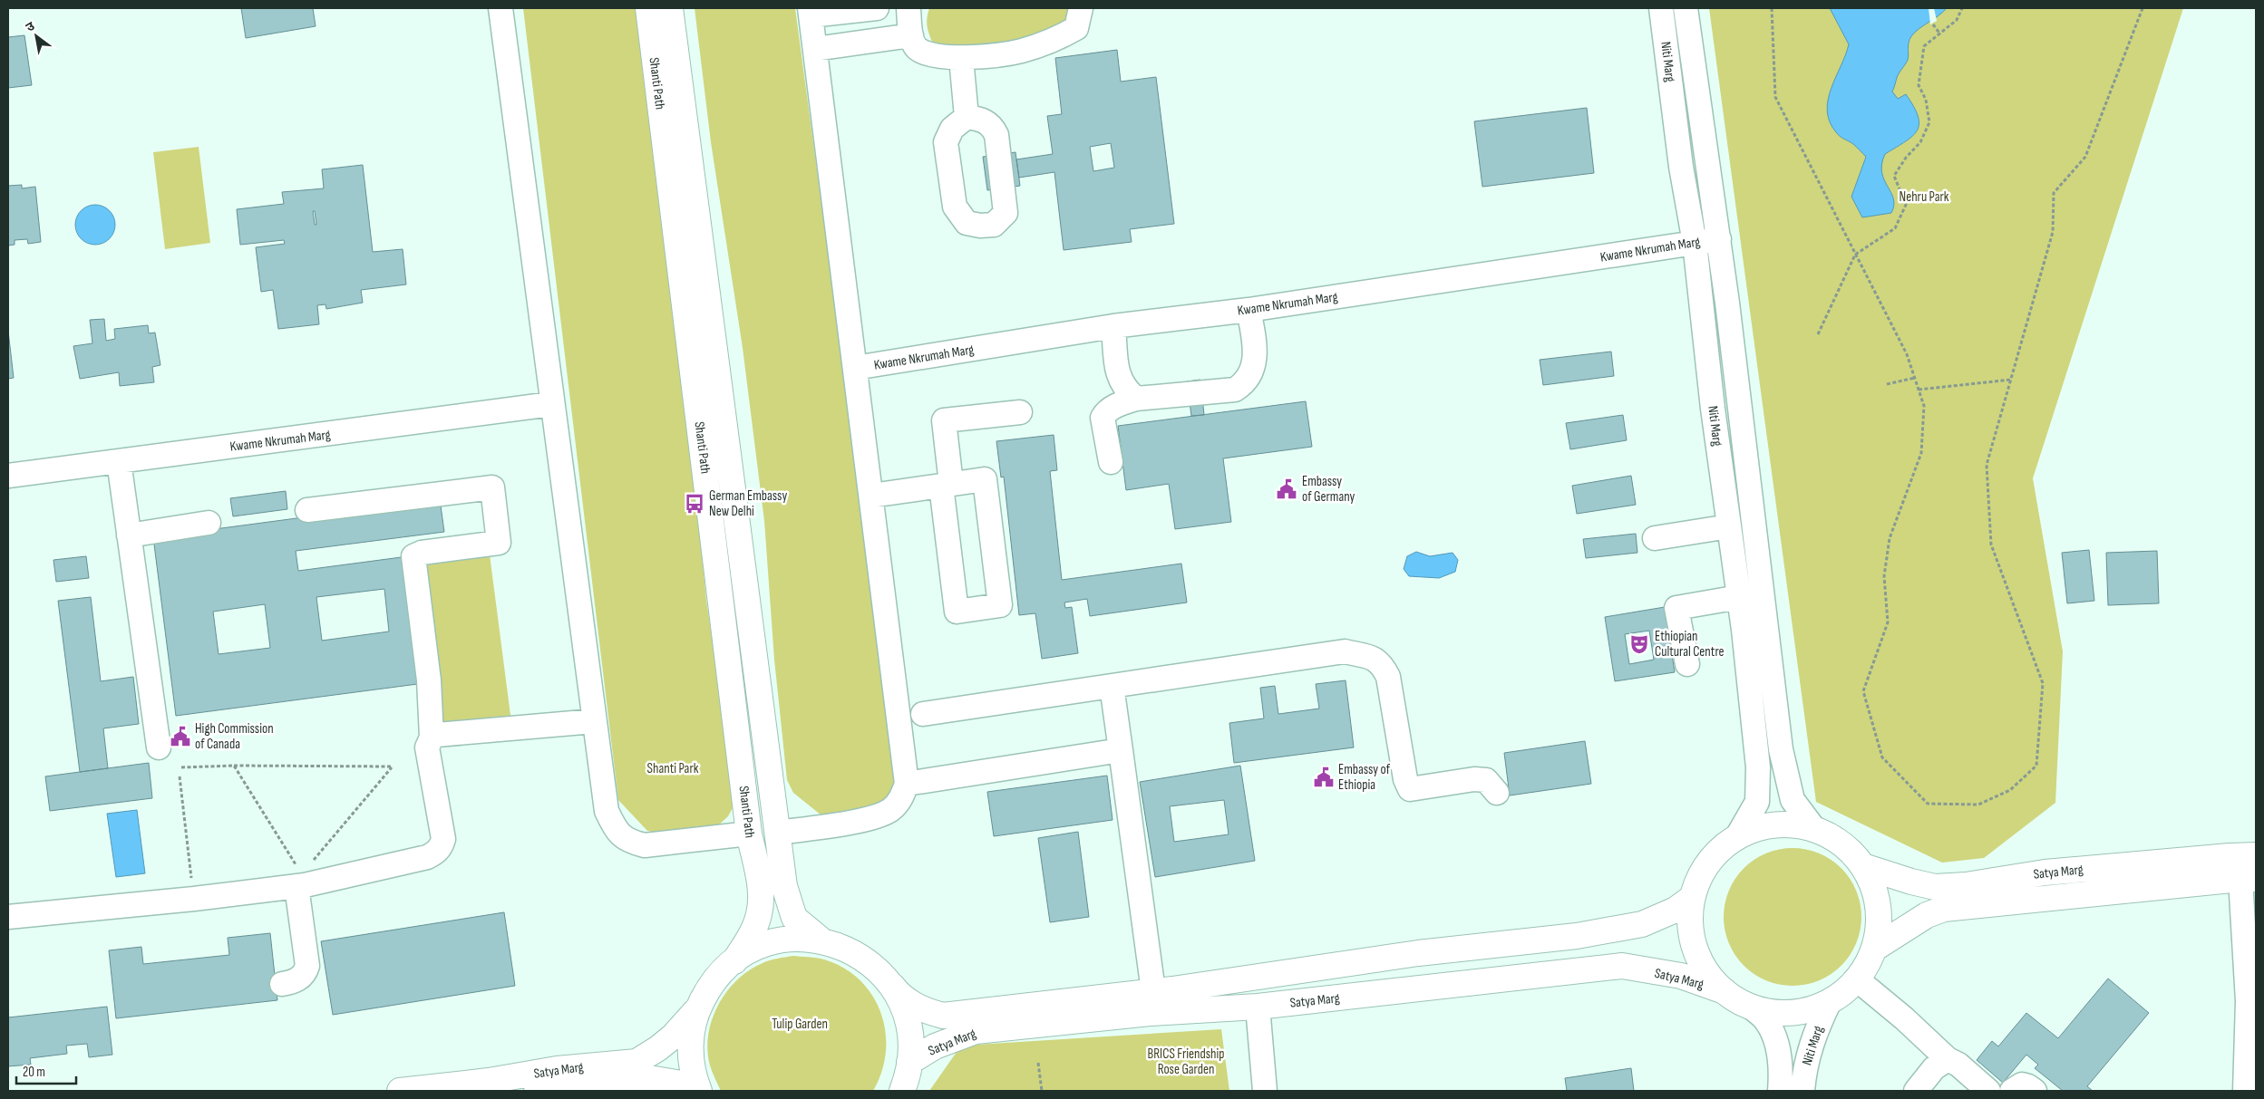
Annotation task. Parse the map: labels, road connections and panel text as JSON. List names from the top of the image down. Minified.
{"streets":{"main road":["Shanti Path","Satya Marg"],"street":["Niti Marg","Kwame Nkrumah Marg"]},"crossings":[["Niti Marg","Kwame Nkrumah Marg"]],"parks":["Nehru Park","Shanti Park","Tulip Garden","BRICS Friendship Rose Garden"],"places":{"public building":["Embassy of Germany","High Commission of Canada","Embassy of Ethiopia"],"bus stop":["German Embassy New Delhi"],"theatre":["Ethiopian Cultural Centre"]},"scale_bar":"20 m","north":"top left"}
